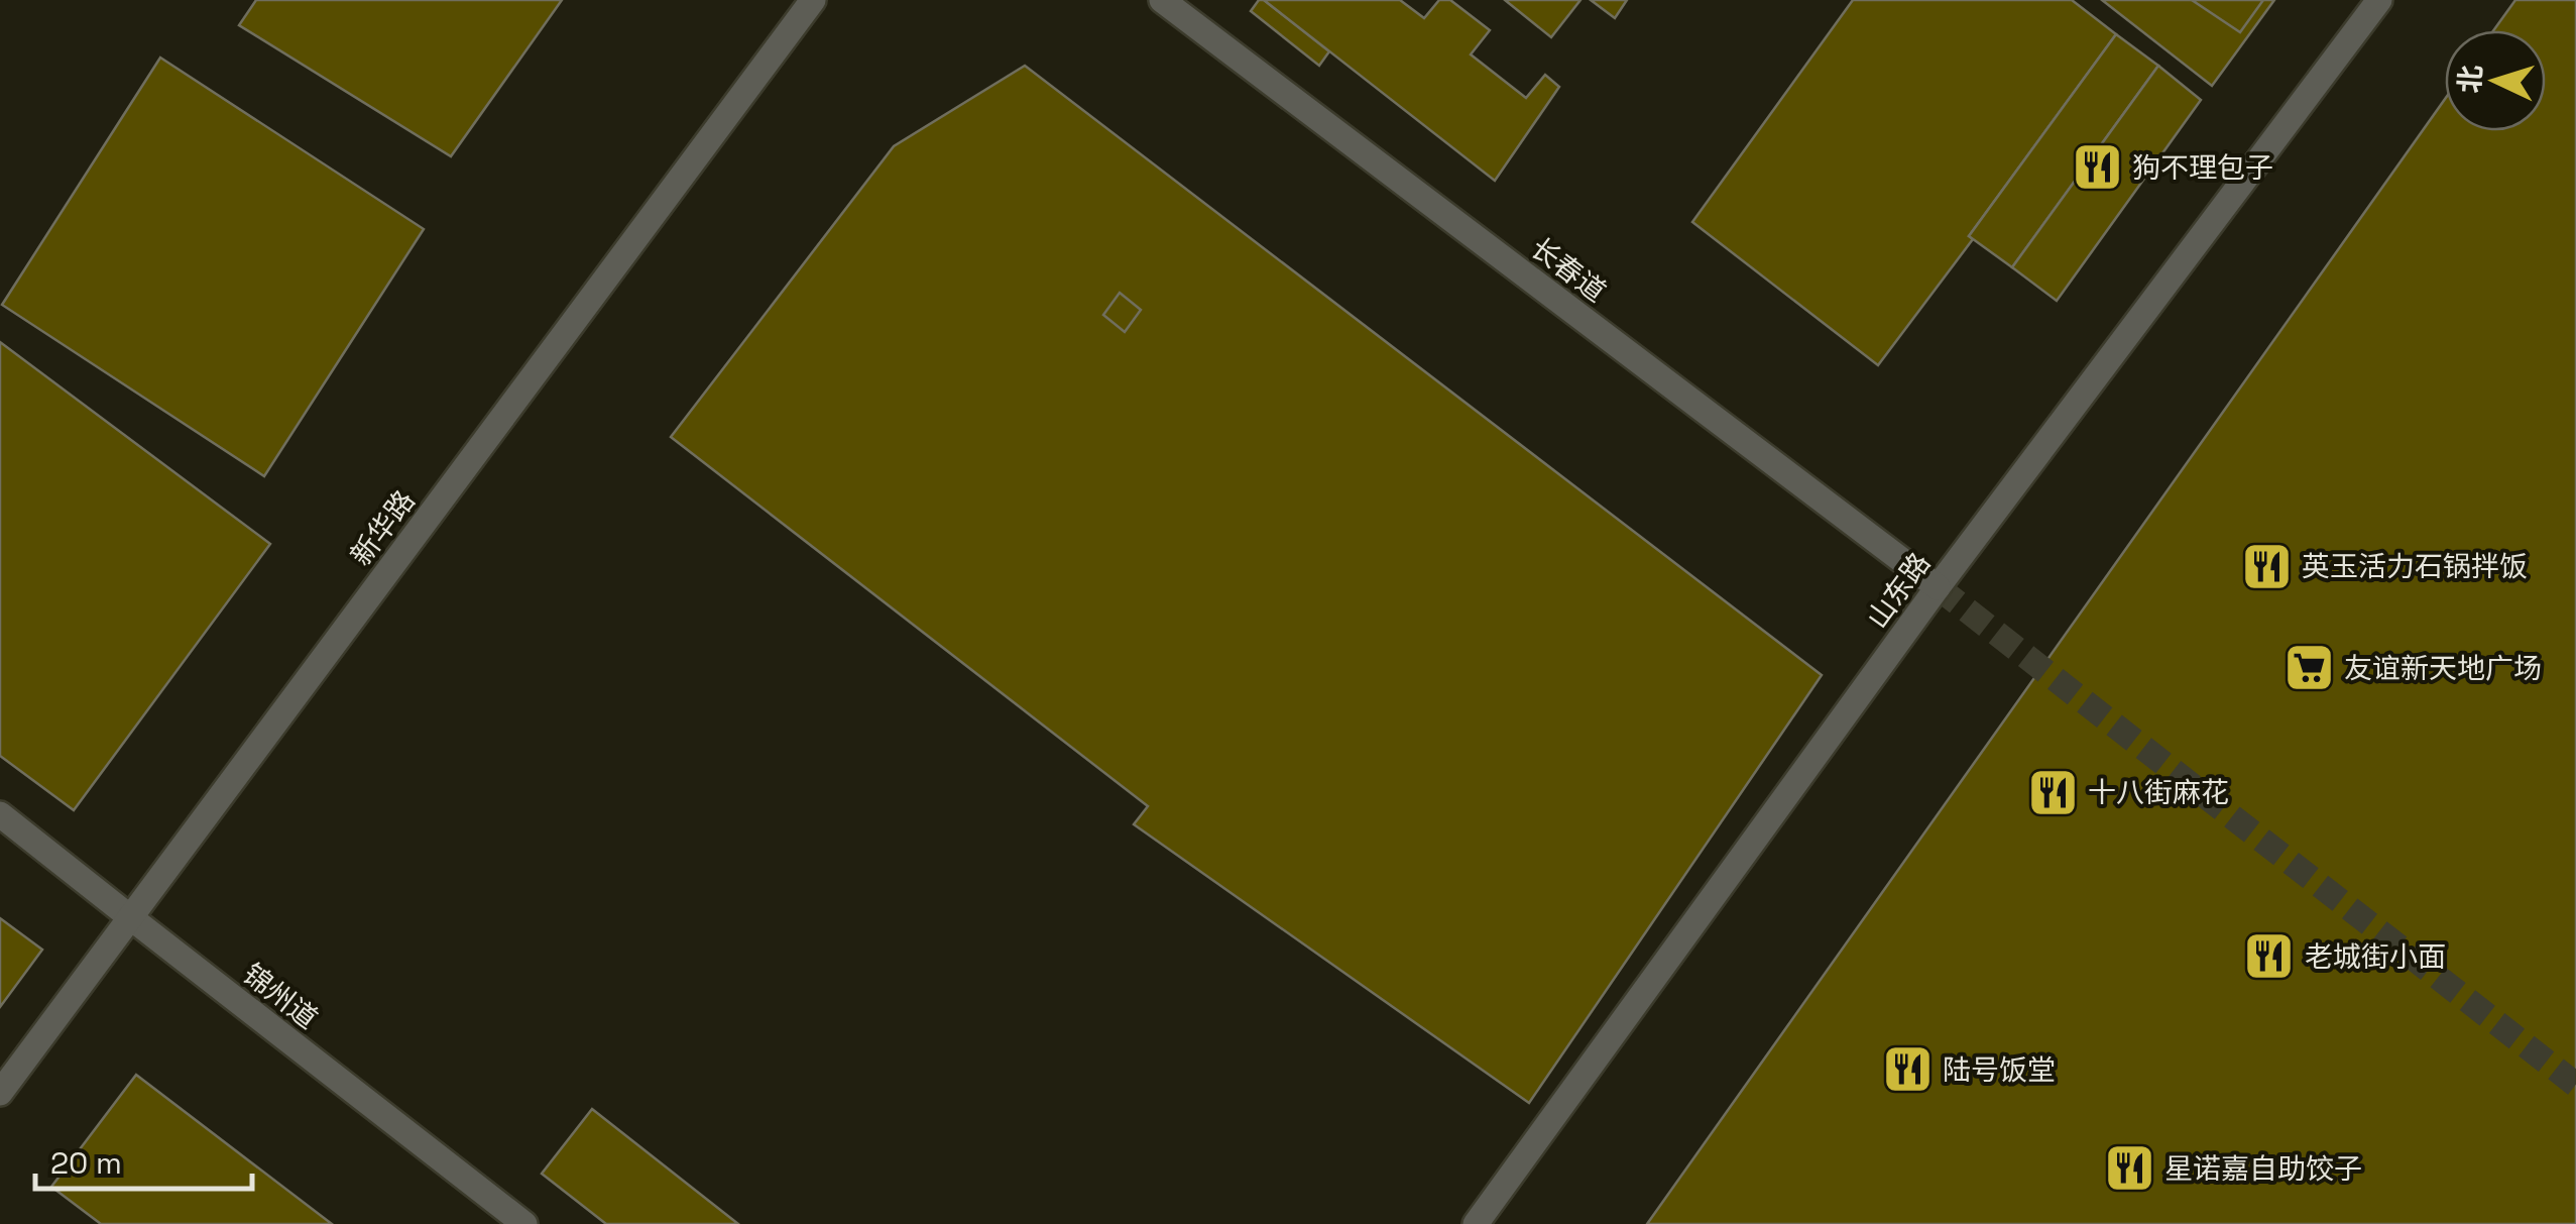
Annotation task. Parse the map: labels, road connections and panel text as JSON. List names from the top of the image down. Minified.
{"streets":{"street":["长春道","新华路","山东路","锦州道"]},"crossings":[["长春道","山东路"],["新华路","锦州道"]],"places":{"restaurant":["狗不理包子","英玉活力石锅拌饭","十八街麻花","老城街小面","陆号饭堂","星诺嘉自助饺子"],"supermarket":["友谊新天地广场"]},"scale_bar":"20 m","north":"left"}
